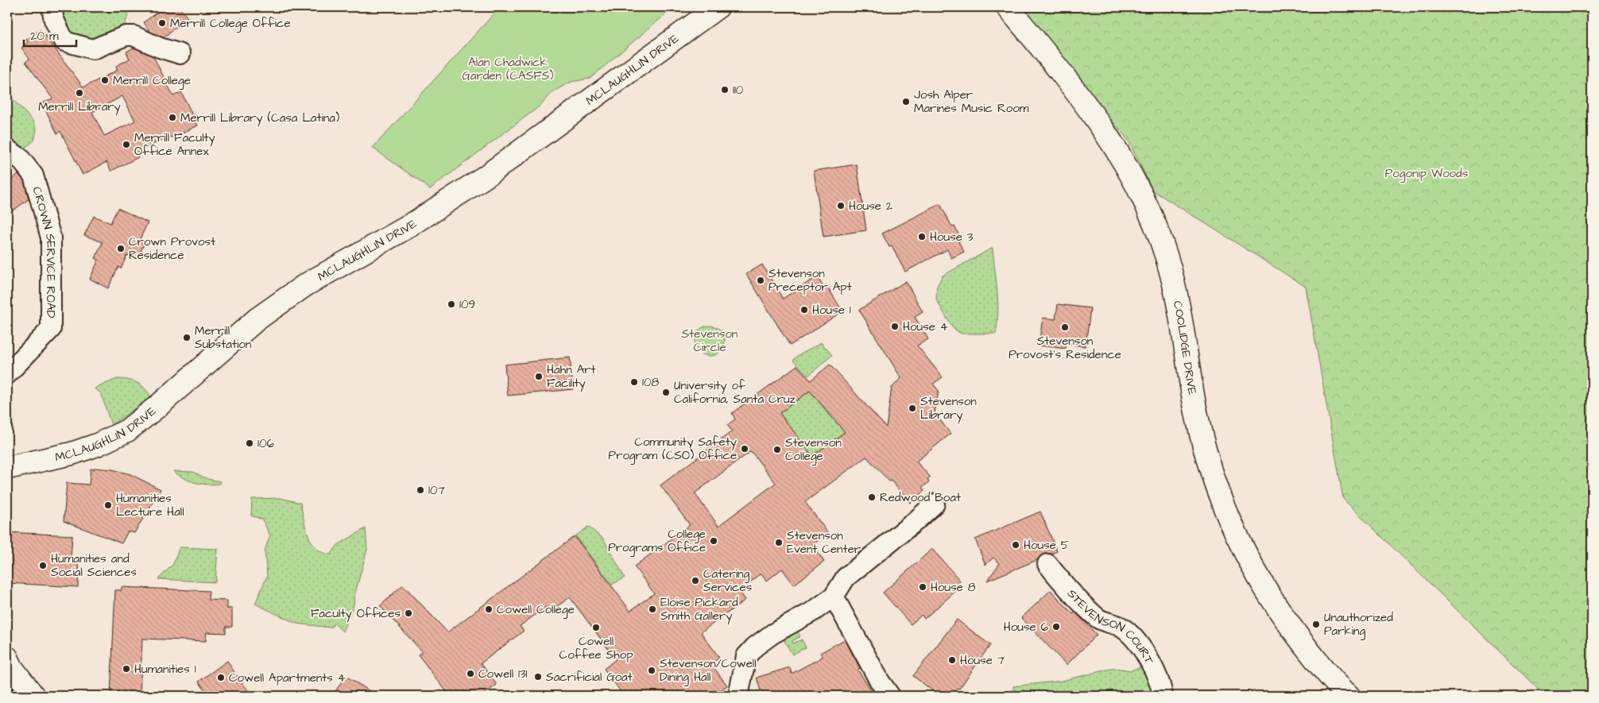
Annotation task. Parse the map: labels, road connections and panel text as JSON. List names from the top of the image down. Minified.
{"streets":{"street":["MCLAUGHLIN DRIVE","CROWN SERVICE ROAD","COOLIDGE DRIVE","STEVENSON COURT"]},"parks":["Alan Chadwick Garden (CASFS)","Pogonip Woods","Stevenson Circle"],"places":["Merrill College Office","Merrill College","110","Merrill Library","Josh Alper Marines Music Room","Merrill Library (Casa Latina)","Merrill Faculty Office Annex","House 2","House 3","Crown Provost Residence","Stevenson Preceptor Apt","109","House 1","House 4","Stevenson Provost's Residence","Merrill Substation","Hahn Art Facility","108","University of California, Santa Cruz","Stevenson Library","106","Community Safety Program (CSO) Office","Stevenson College","107","Redwood Boat","Humanities Lecture Hall","College Programs Office","Stevenson Event Center","House 5","Humanities and Social Sciences","Catering Services","House 8","Cowell College","Eloise Pickard Smith Gallery","Faculty Offices","Unauthorized Parking","House 6","Cowell Coffee Shop","House 7","Humanities 1","Stevenson/Cowell Dining Hall","Cowell 131","Sacrificial Goat","Cowell Apartments 4"],"scale_bar":"20 m"}
